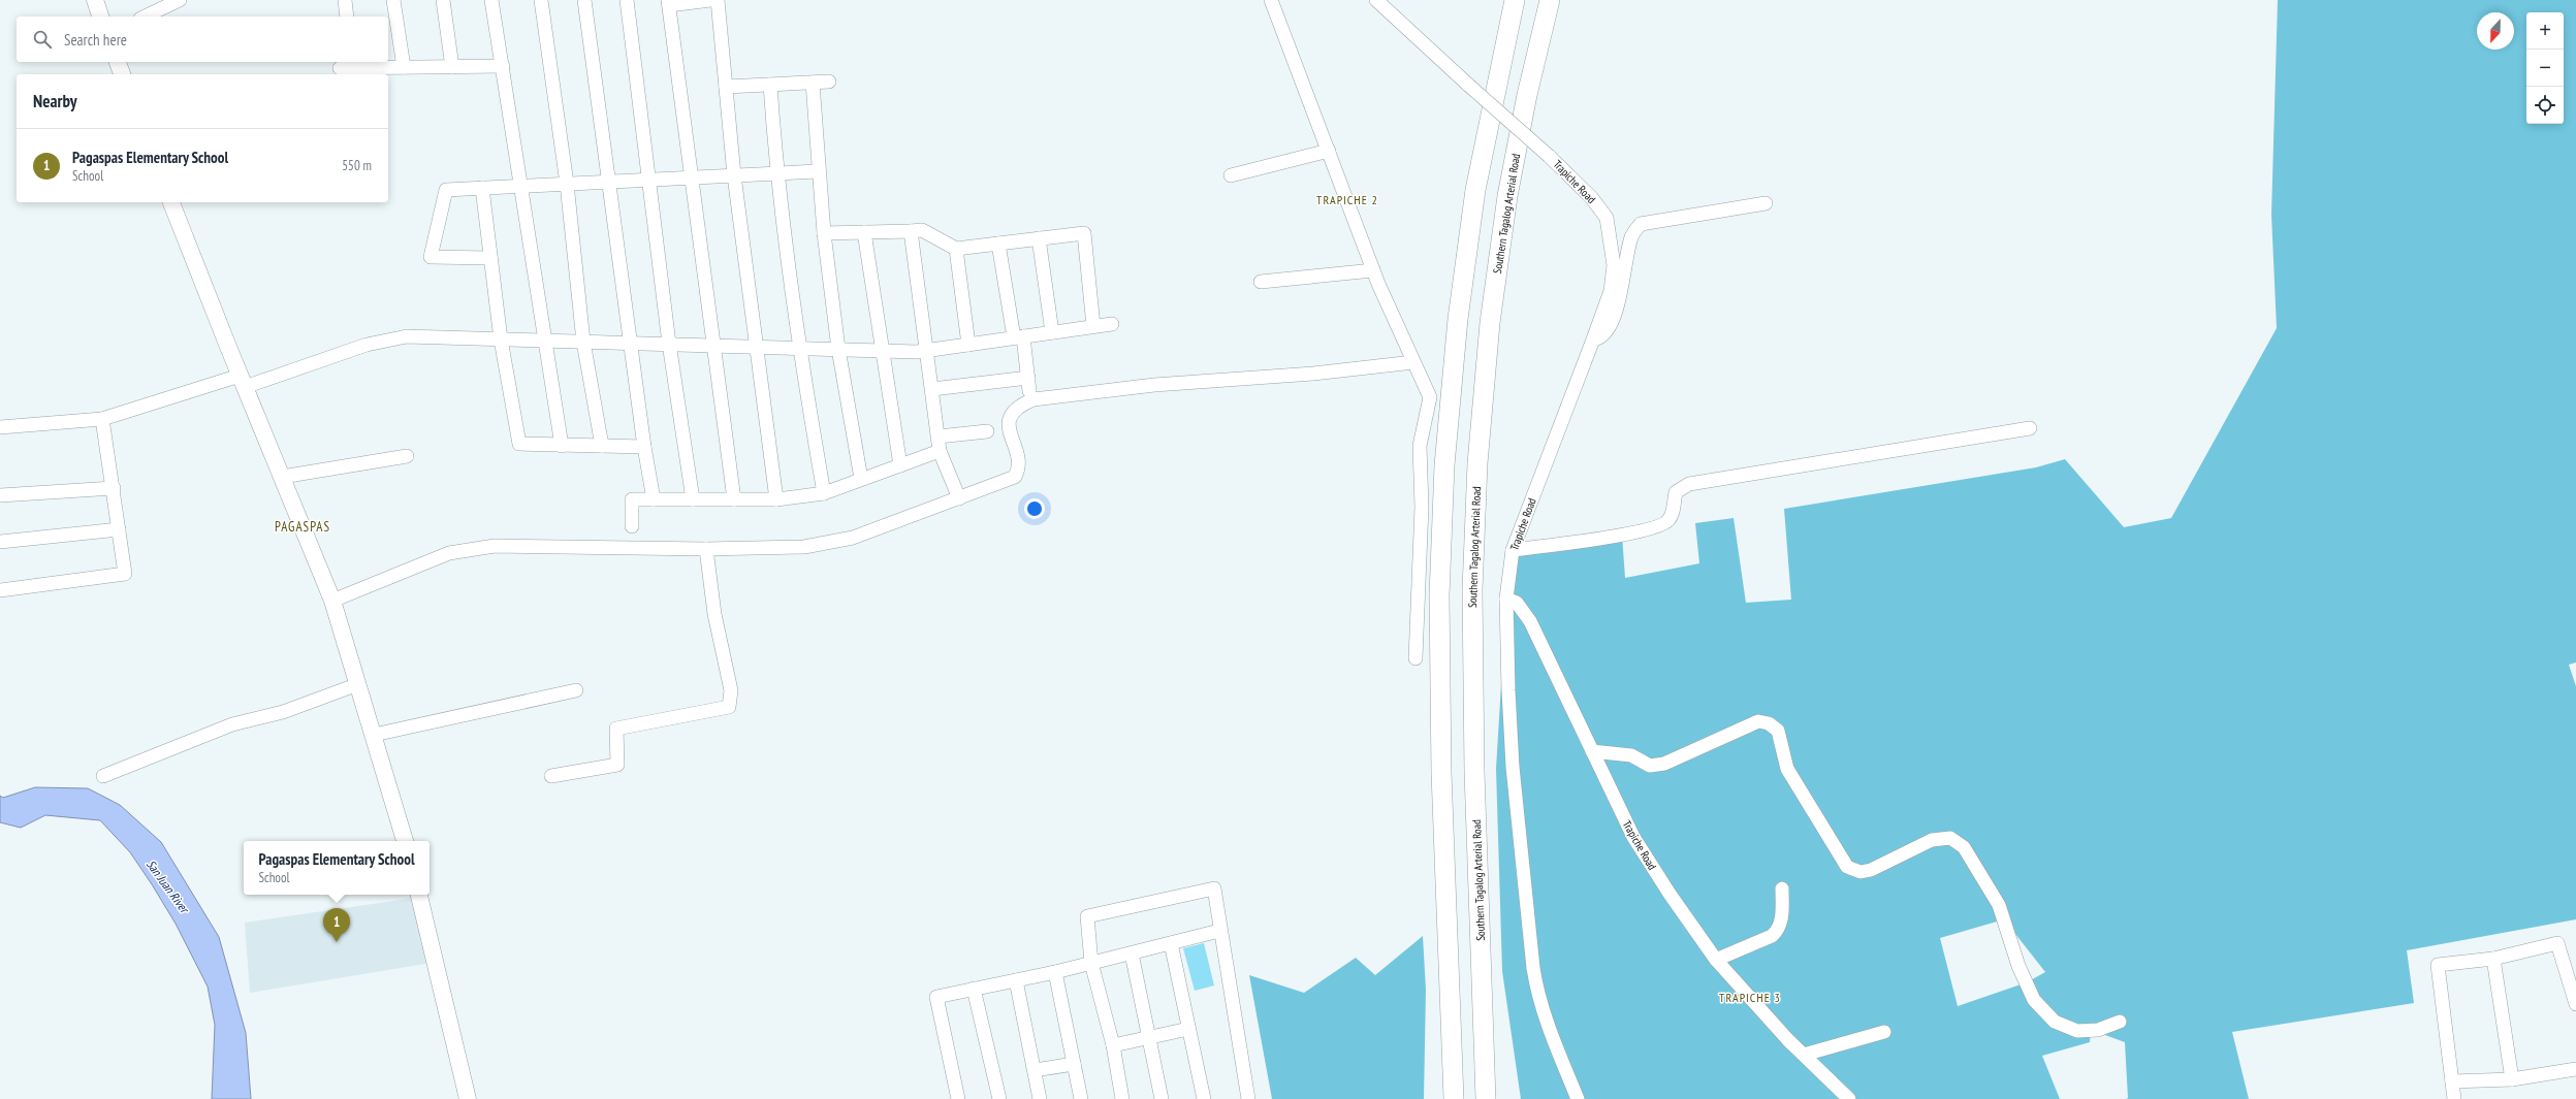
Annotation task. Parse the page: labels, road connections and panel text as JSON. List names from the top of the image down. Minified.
{"streets":{"highway":["Southern Tagalog Arterial Road"],"street":["Trapiche Road"]},"districts":["TRAPICHE 2","PAGASPAS","TRAPICHE 3"],"water":["San Juan River"],"north":"bottom","page":{"map_buttons":["+","−"],"search":"Search here","heading":"Nearby","list":[{"mark":"1","name":"Pagaspas Elementary School","note":"School","value":"550 m"}],"popup":["Pagaspas Elementary School","School"],"pins":"1"}}
